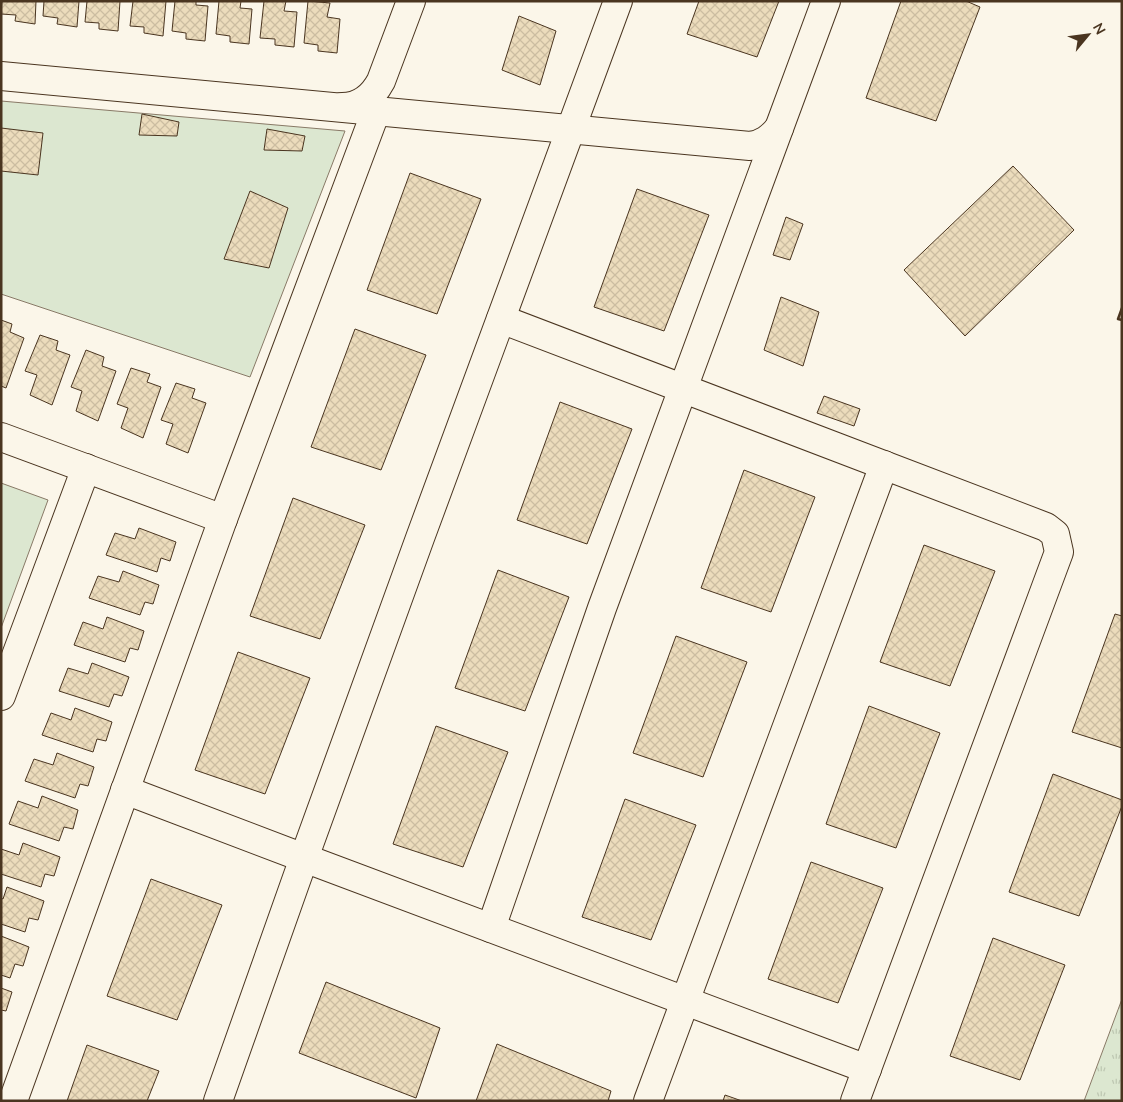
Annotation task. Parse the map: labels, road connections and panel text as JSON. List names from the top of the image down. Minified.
{"north":"top right"}
